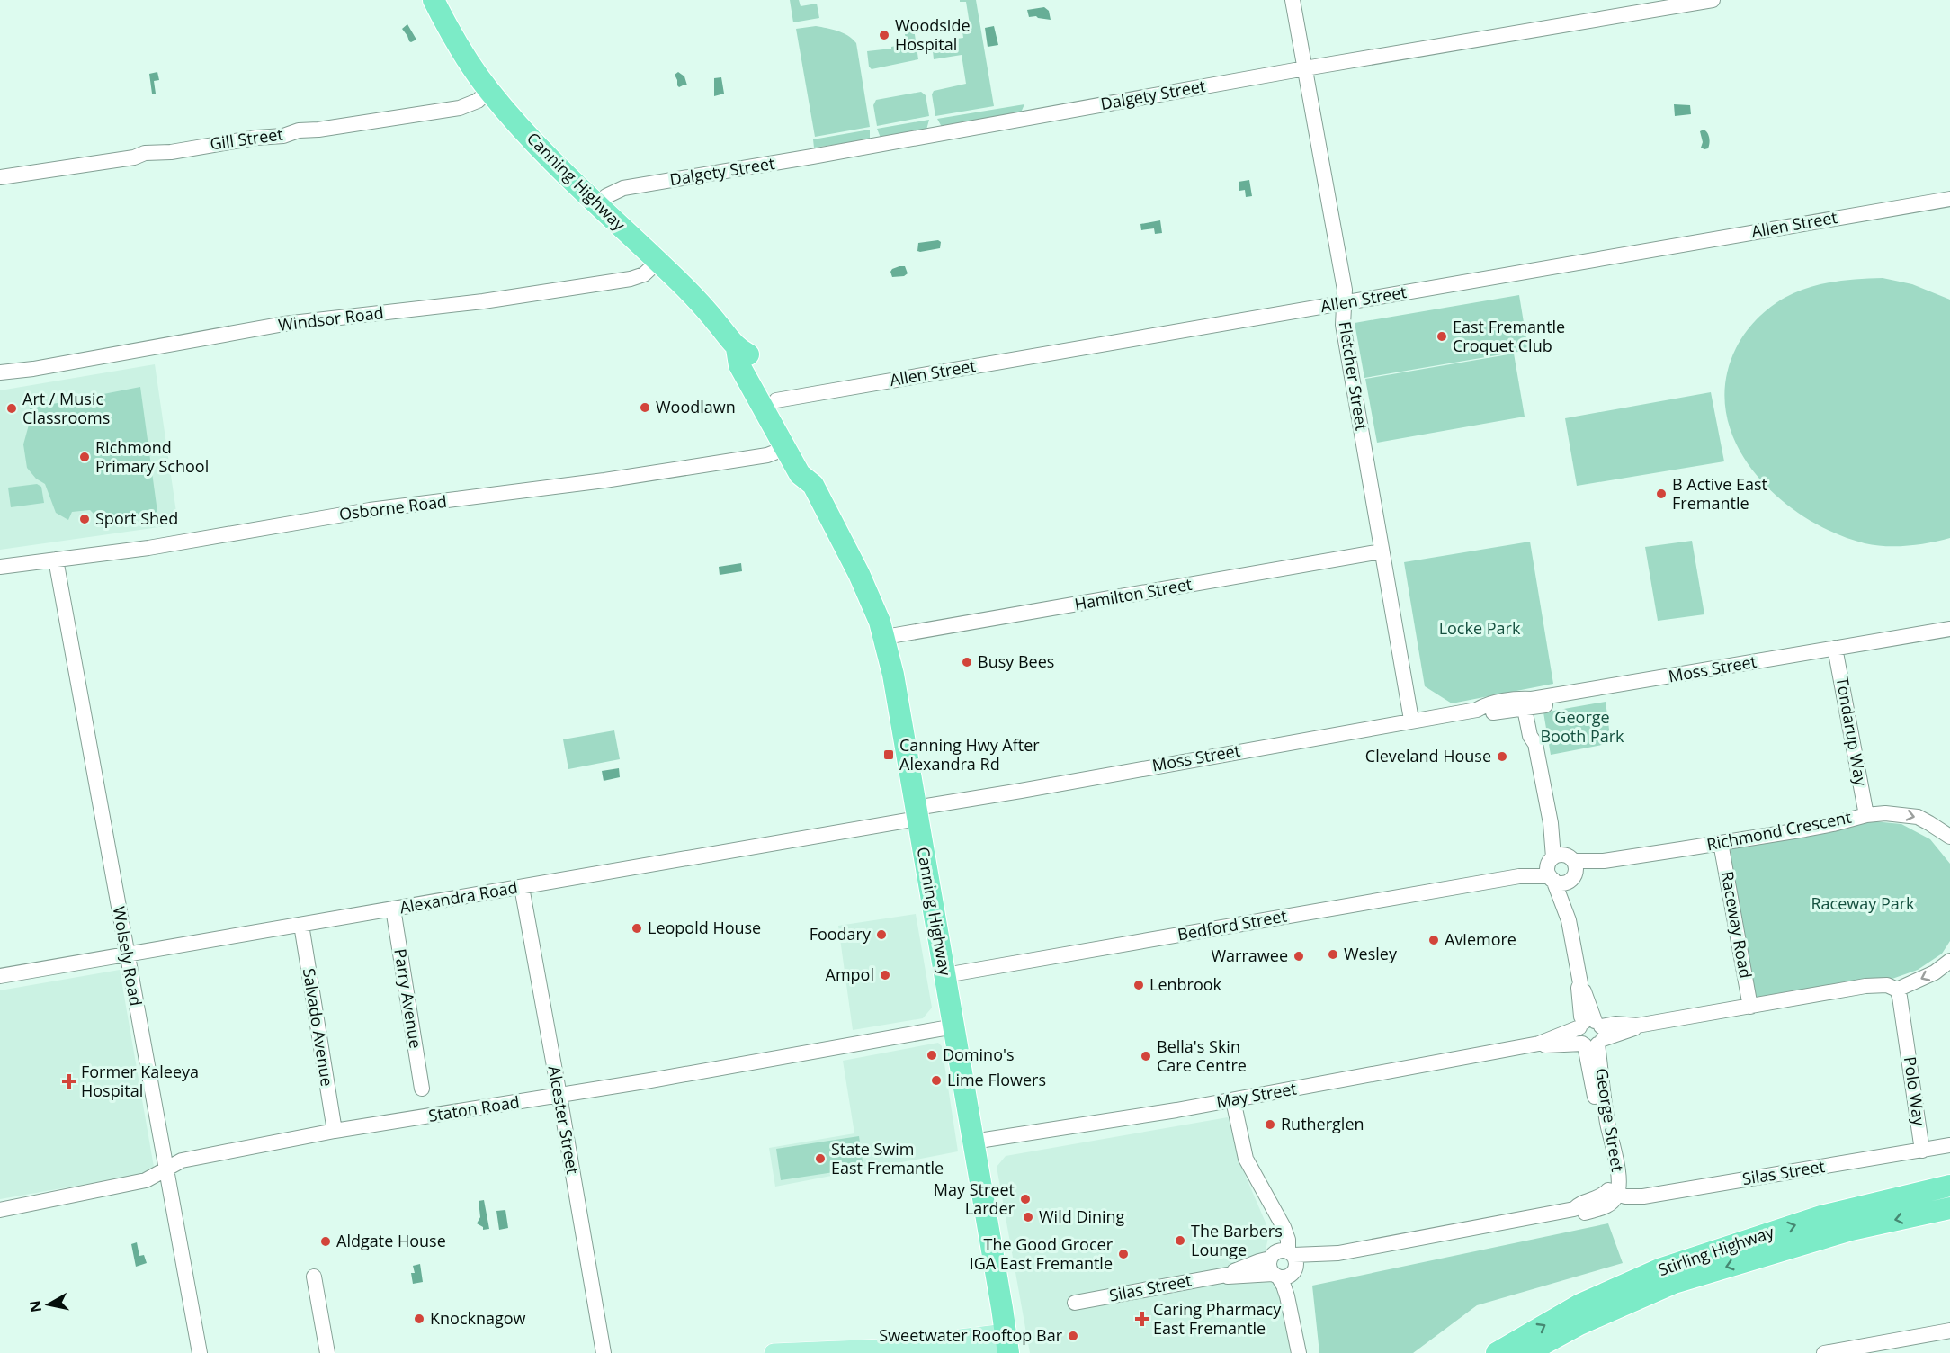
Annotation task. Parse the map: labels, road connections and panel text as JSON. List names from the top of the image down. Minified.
{"streets":{"highway":["Canning Highway","Stirling Highway"],"street":["Dalgety Street","Gill Street","Allen Street","Windsor Road","Fletcher Street","Osborne Road","Hamilton Street","Moss Street","Tondarup Way","Richmond Crescent","Alexandra Road","Raceway Road","Bedford Street","Wolsely Road","Parry Avenue","Salvado Avenue","Polo Way","May Street","Staton Road","Alcester Street","George Street","Silas Street"]},"crossings":[["Dalgety Street","Canning Highway"],["Dalgety Street","Fletcher Street"],["Gill Street","Canning Highway"],["Canning Highway","Allen Street"],["Canning Highway","Windsor Road"],["Canning Highway","Osborne Road"],["Canning Highway","Hamilton Street"],["Canning Highway","Moss Street"],["Canning Highway","Alexandra Road"],["Canning Highway","Bedford Street"],["Canning Highway","May Street"],["Canning Highway","Staton Road"],["Allen Street","Fletcher Street"],["Fletcher Street","Hamilton Street"],["Fletcher Street","Moss Street"],["Osborne Road","Wolsely Road"],["Moss Street","Tondarup Way"],["Moss Street","Alexandra Road"],["Moss Street","George Street"],["Tondarup Way","Richmond Crescent"],["Richmond Crescent","Raceway Road"],["Richmond Crescent","Bedford Street"],["Richmond Crescent","George Street"],["Alexandra Road","Wolsely Road"],["Alexandra Road","Parry Avenue"],["Alexandra Road","Salvado Avenue"],["Alexandra Road","Alcester Street"],["Bedford Street","George Street"],["Wolsely Road","Staton Road"],["Salvado Avenue","Staton Road"],["Polo Way","Silas Street"],["May Street","George Street"],["Staton Road","Alcester Street"],["George Street","Silas Street"]],"parks":["Locke Park","George Booth Park","Raceway Park"],"places":{"other":["Woodside Hospital","East Fremantle Croquet Club","Woodlawn","Art / Music Classrooms","Richmond Primary School","B Active East Fremantle","Sport Shed","Busy Bees","Cleveland House","Leopold House","Foodary","Aviemore","Wesley","Warrawee","Ampol","Lenbrook","Domino's","Bella's Skin Care Centre","Lime Flowers","Rutherglen","State Swim East Fremantle","May Street Larder","Wild Dining","The Barbers Lounge","Aldgate House","The Good Grocer IGA East Fremantle","Knocknagow","Sweetwater Rooftop Bar"],"transit":["Canning Hwy After Alexandra Rd"],"health":["Former Kaleeya Hospital","Caring Pharmacy East Fremantle"]},"north":"left"}
